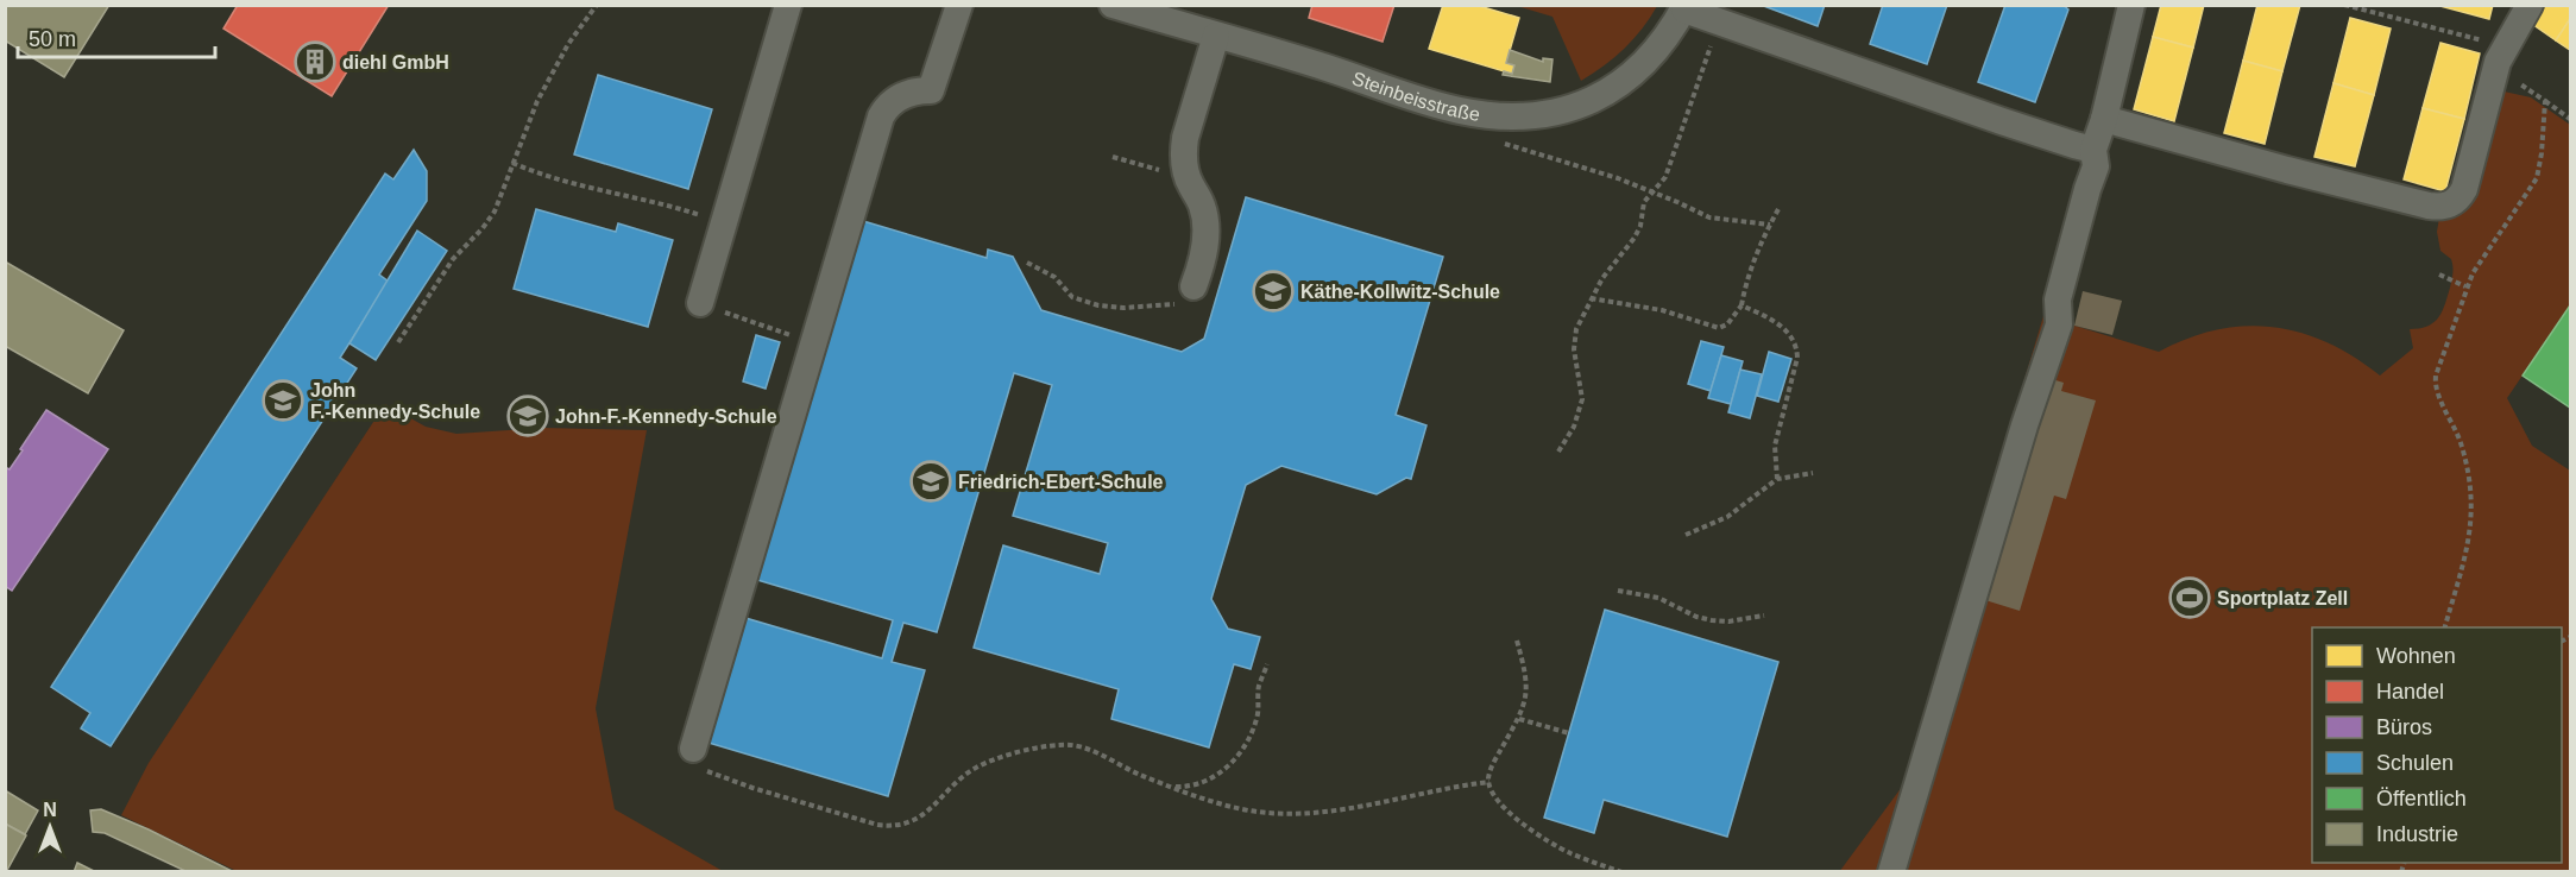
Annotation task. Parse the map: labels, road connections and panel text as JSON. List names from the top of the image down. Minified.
{"streets":{"street":["Steinbeisstraße"]},"places":{"building":["diehl GmbH"],"school or university":["Käthe-Kollwitz-Schule","John F.-Kennedy-Schule","John-F.-Kennedy-Schule","Friedrich-Ebert-Schule"],"sports":["Sportplatz Zell"]},"legend":["Wohnen","Handel","Büros","Schulen","Öffentlich","Industrie"],"scale_bar":"50 m","north":"top"}
